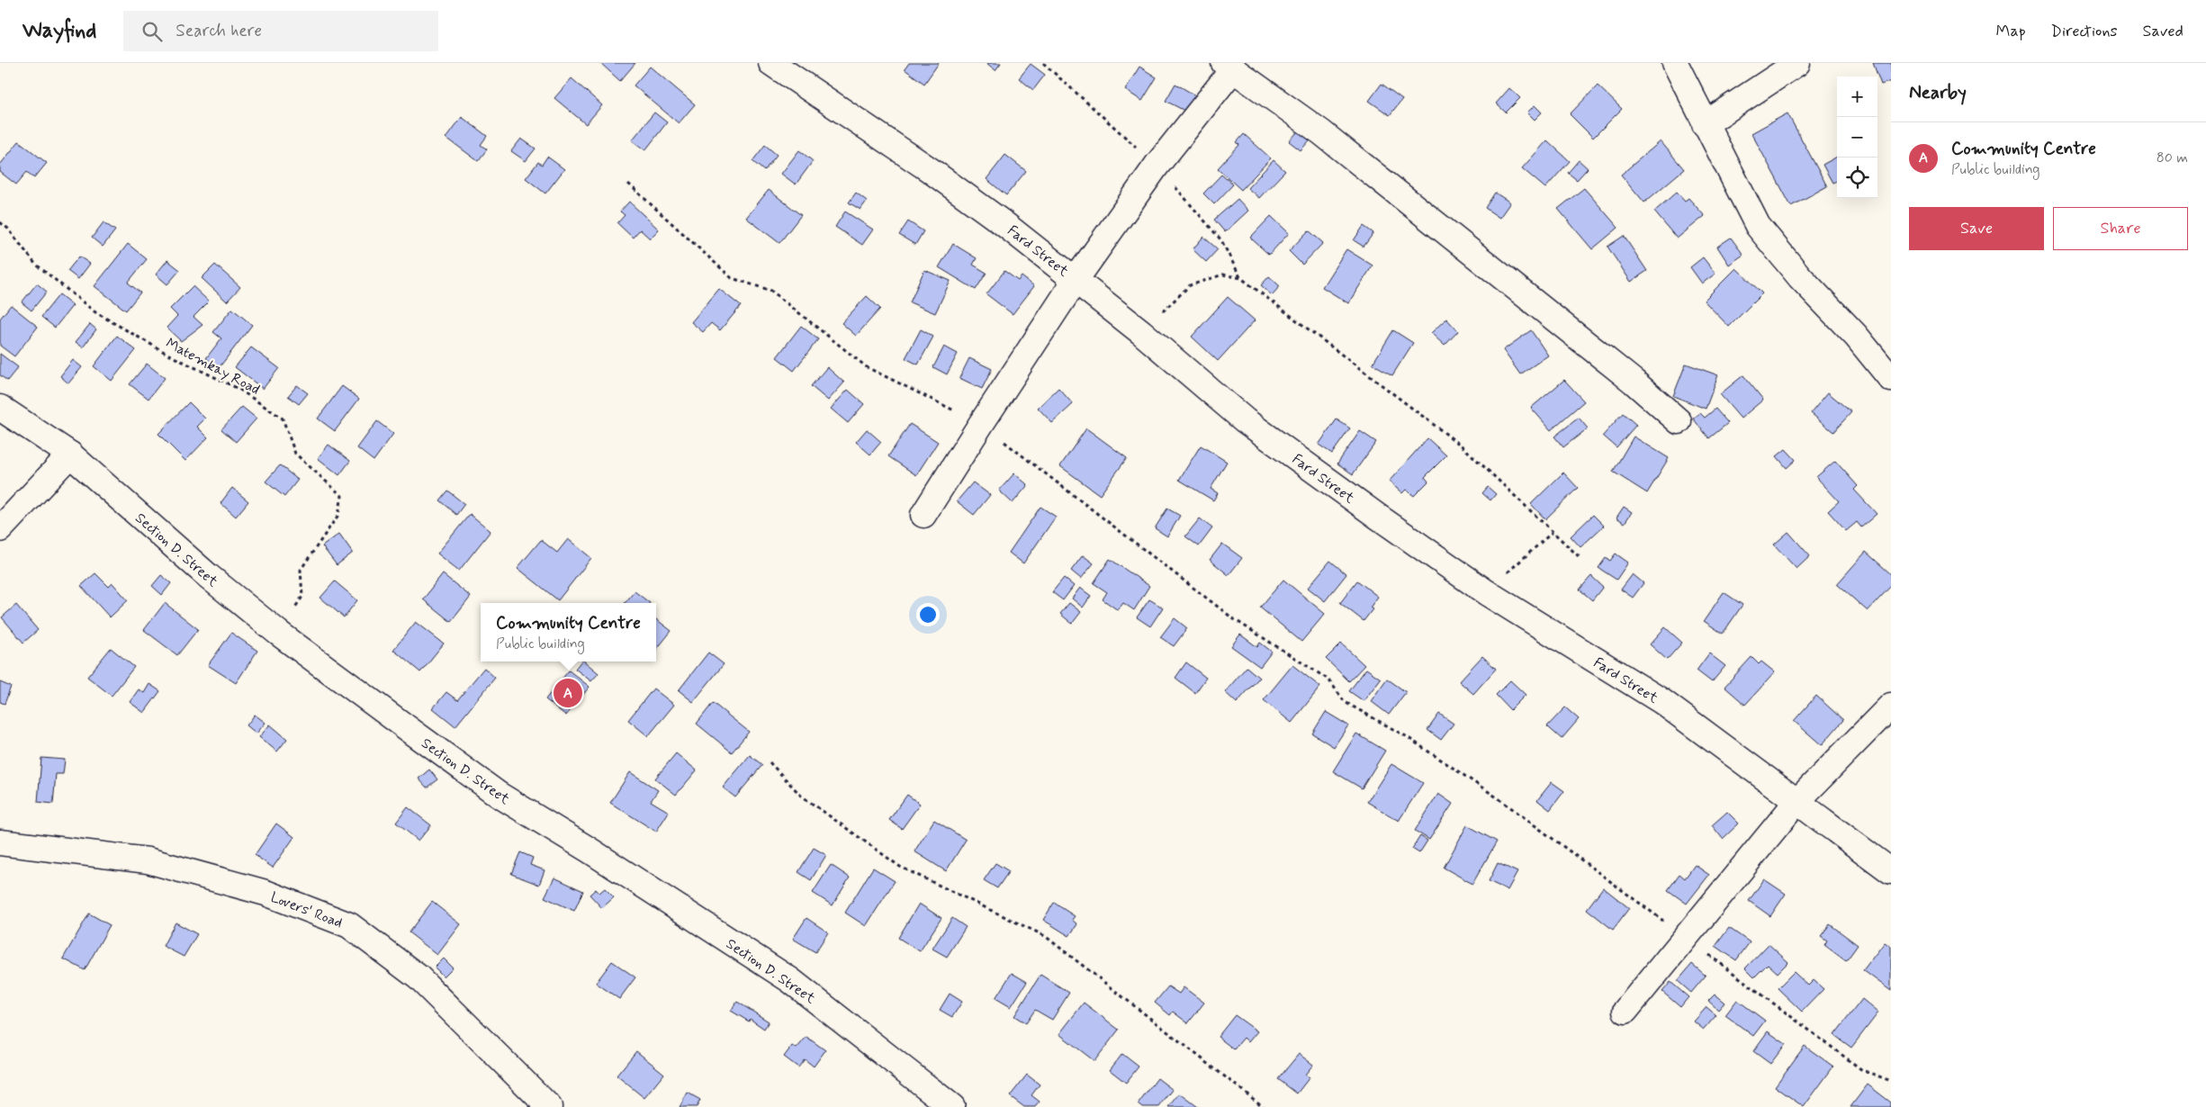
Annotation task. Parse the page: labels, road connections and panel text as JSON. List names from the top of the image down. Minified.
{"streets":{"street":["Fard Street","Section D. Street","Lovers' Road"],"path":["Matemkay Road"]},"crossings":[["Matemkay Road","Section D. Street"]],"page":{"header":"Wayfind","search":"Search here","nav":["Map","Directions","Saved"],"heading":"Nearby","map_buttons":["+","−"],"list":[{"mark":"A","name":"Community Centre","note":"Public building","value":"80 m"}],"buttons":["Save","Share"],"popup":["Community Centre","Public building"],"pins":"A"}}
